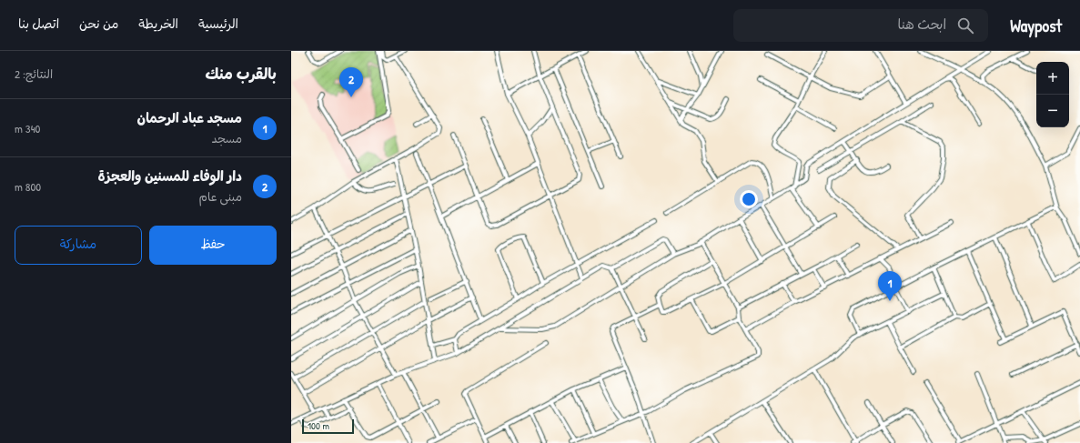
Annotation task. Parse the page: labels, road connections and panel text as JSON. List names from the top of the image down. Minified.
{"scale_bar":"100 m","page":{"header":"Waypost","search":"ابحث هنا","nav":["الرئيسية","الخريطة","من نحن","اتصل بنا"],"heading":["بالقرب منك","النتائج: 2"],"map_buttons":["+","−"],"pins":["2","1"],"list":[{"mark":"1","name":"مسجد عباد الرحمان","note":"مسجد","value":"340 m"},{"mark":"2","name":"دار الوفاء للمسنين والعجزة","note":"مبنى عام","value":"800 m"}],"buttons":["حفظ","مشاركة"],"scale":"100 m"}}
